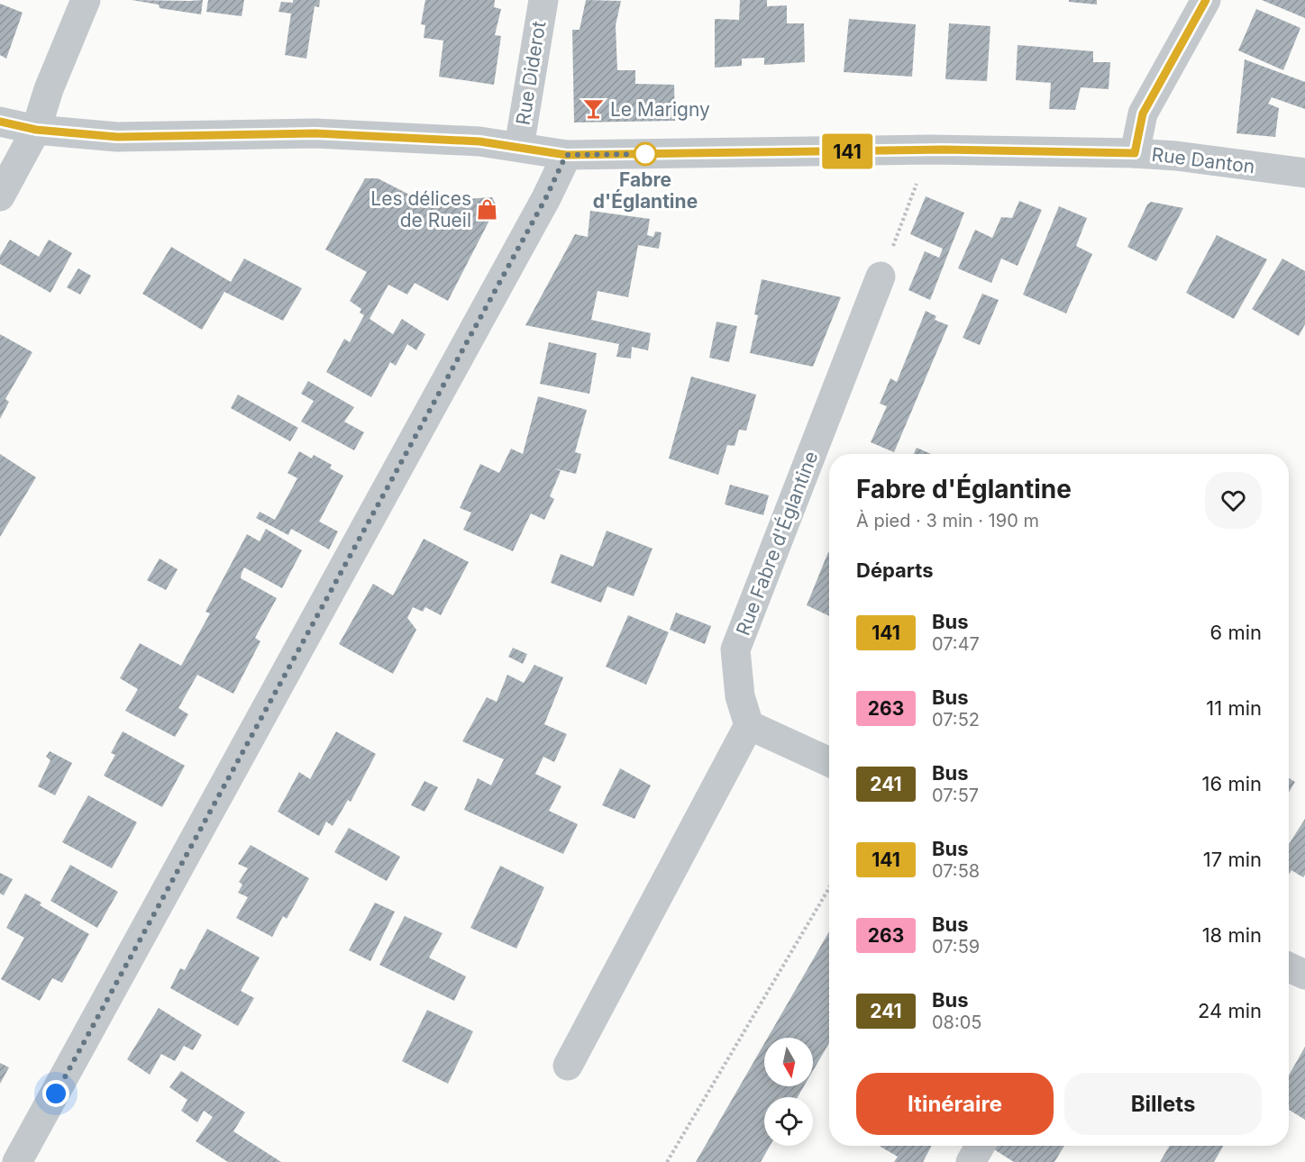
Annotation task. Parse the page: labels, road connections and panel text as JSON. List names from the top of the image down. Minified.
{"streets":{"street":["Rue Diderot","Rue Danton","Rue Fabre d'Églantine"]},"crossings":[["Rue Diderot","Rue Danton"]],"places":{"bar":["Le Marigny"],"other":["Fabre d'Églantine"],"shop":["Les délices de Rueil"]},"lines":["bus line 141"],"north":"bottom","page":{"on_map":"141","heading":[["Fabre d'Églantine","À pied · 3 min · 190 m"],"Départs"],"list":[{"mark":"141","name":"Bus","note":"07:47","value":"6 min"},{"mark":"263","name":"Bus","note":"07:52","value":"11 min"},{"mark":"241","name":"Bus","note":"07:57","value":"16 min"},{"mark":"141","name":"Bus","note":"07:58","value":"17 min"},{"mark":"263","name":"Bus","note":"07:59","value":"18 min"},{"mark":"241","name":"Bus","note":"08:05","value":"24 min"}],"buttons":["Itinéraire","Billets"]}}
